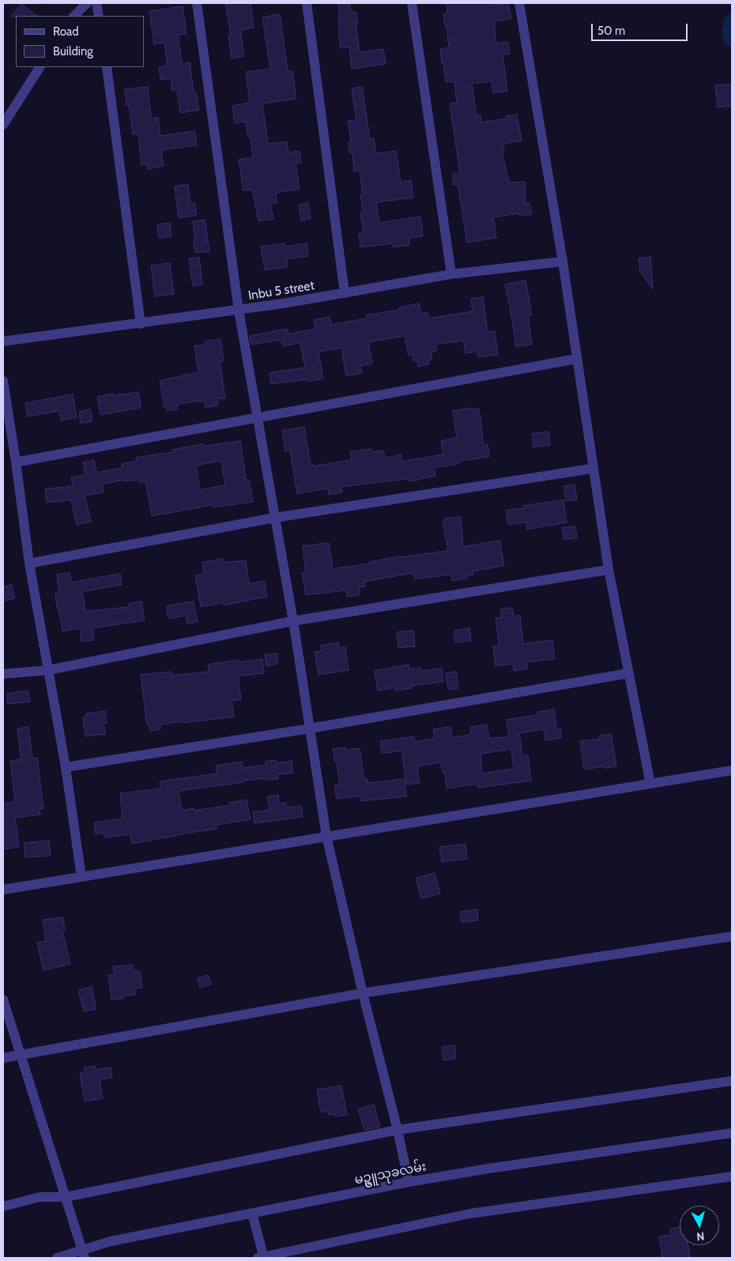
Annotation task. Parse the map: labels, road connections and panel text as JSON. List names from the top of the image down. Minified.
{"streets":{"street":["Inbu 5 street","မဥ္ဇူသုခလမ်း"]},"legend":["Road","Building"],"scale_bar":"50 m","north":"bottom"}
